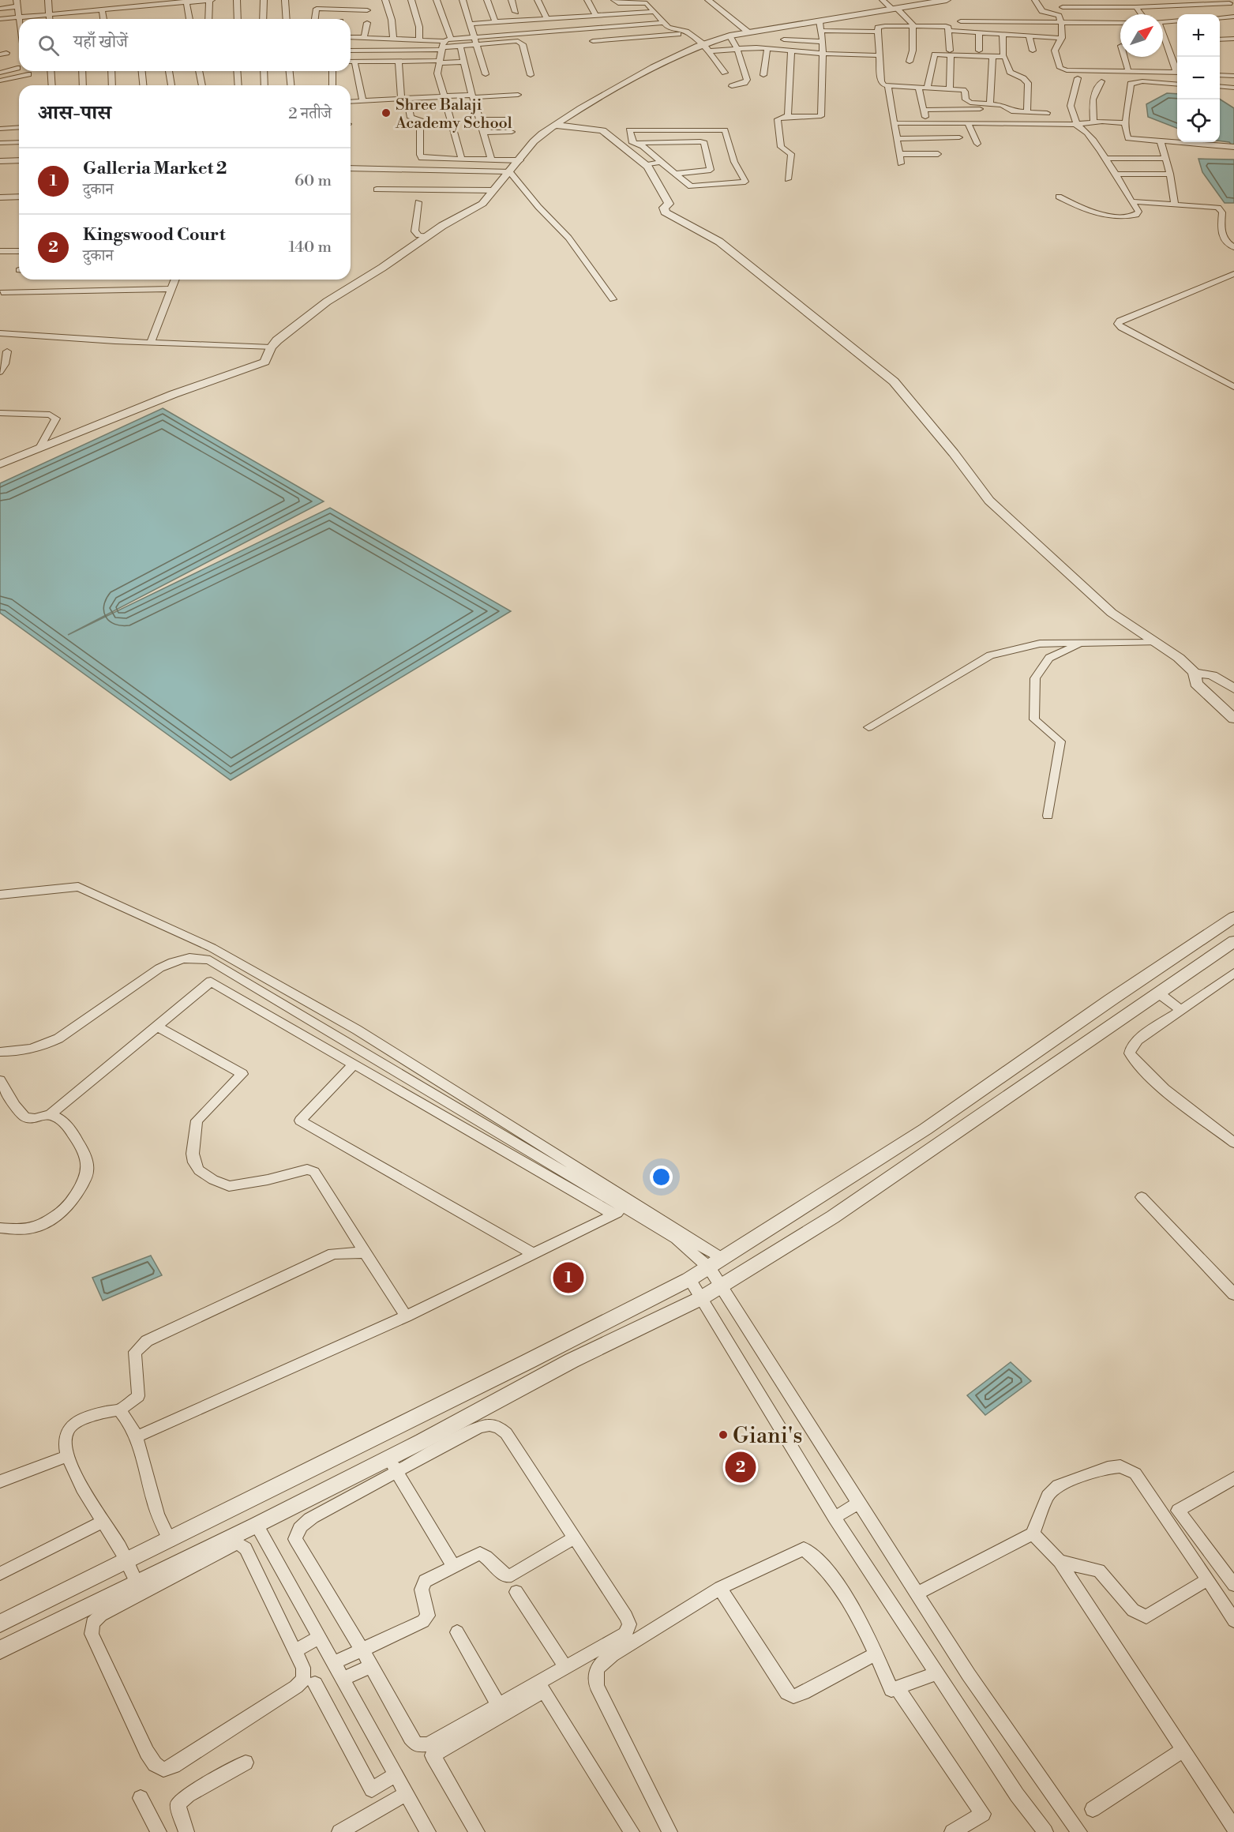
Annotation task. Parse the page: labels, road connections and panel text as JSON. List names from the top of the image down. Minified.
{"places":["Shree Balaji Academy School","Giani's"],"north":"top right","page":{"map_buttons":["+","−"],"search":"यहाँ खोजें","heading":["आस-पास","2 नतीजे"],"list":[{"mark":"1","name":"Galleria Market 2","note":"दुकान","value":"60 m"},{"mark":"2","name":"Kingswood Court","note":"दुकान","value":"140 m"}],"pins":["1","2"]}}
